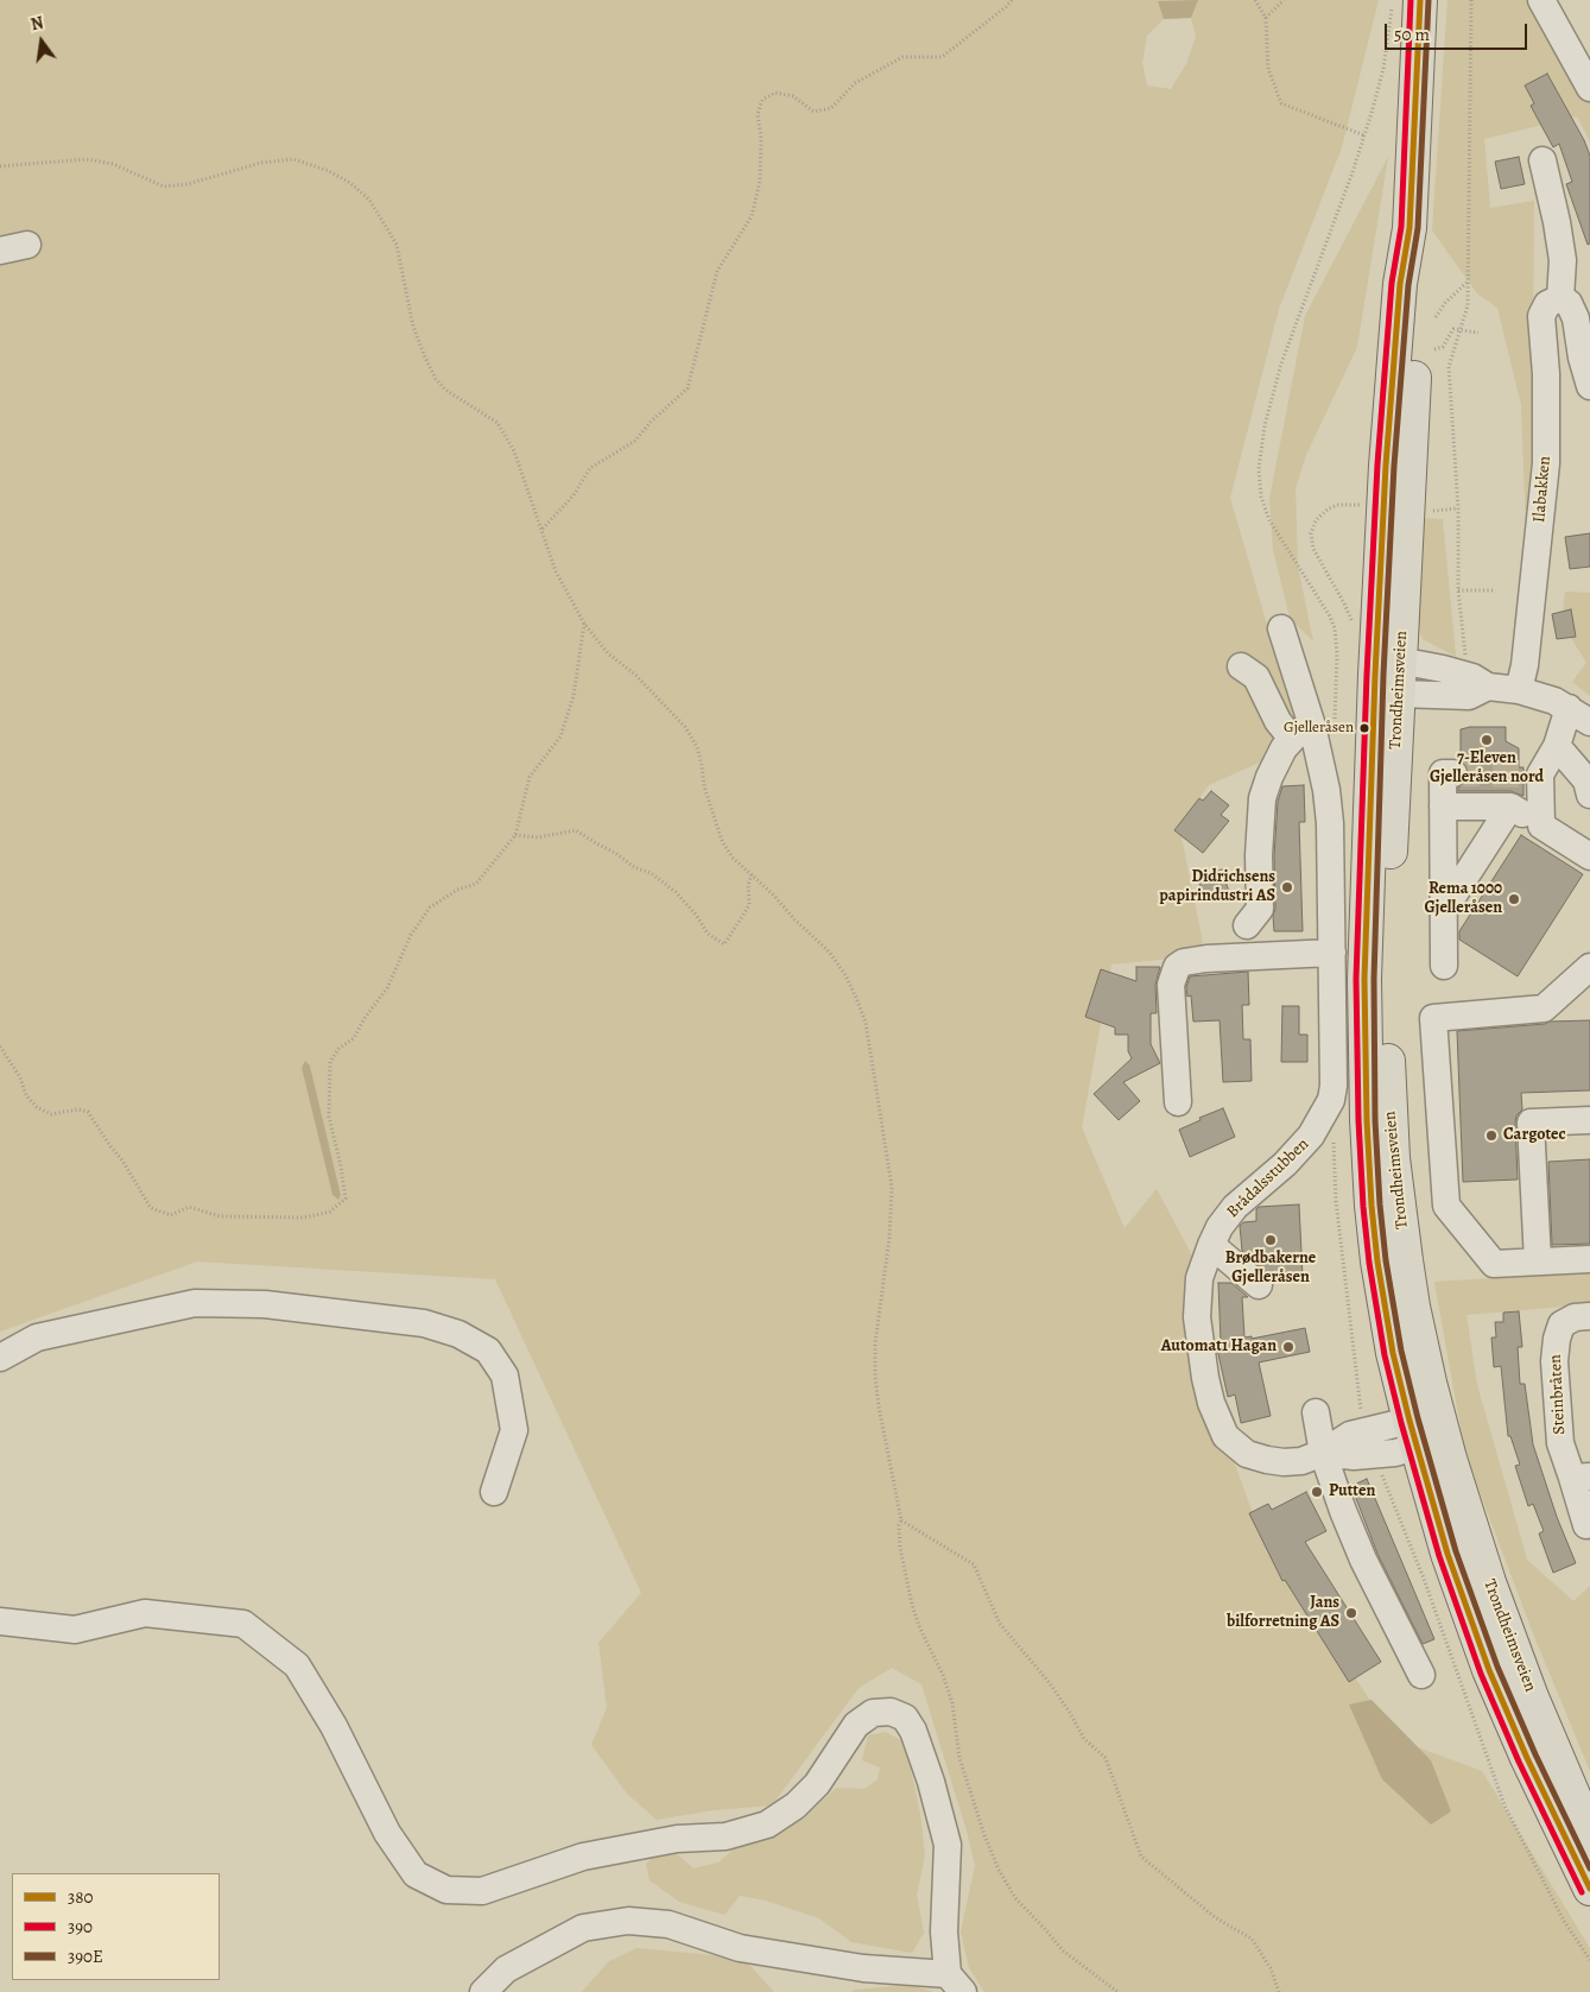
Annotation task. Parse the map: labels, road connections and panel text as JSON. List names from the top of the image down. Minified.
{"streets":{"highway":["Trondheimsveien"],"street":["Ilabakken","Brådalsstubben","Steinbråten"]},"crossings":[["Trondheimsveien","Brådalsstubben"]],"places":["Gjelleråsen","7-Eleven Gjelleråsen nord","Didrichsens papirindustri AS","Rema 1000 Gjelleråsen","Cargotec","Brødbakerne Gjelleråsen","Automat1 Hagan","Putten","Jans bilforretning AS"],"lines":["transit line 380","transit line 390","transit line 390E"],"legend":["380","390","390E"],"scale_bar":"50 m","north":"top"}
